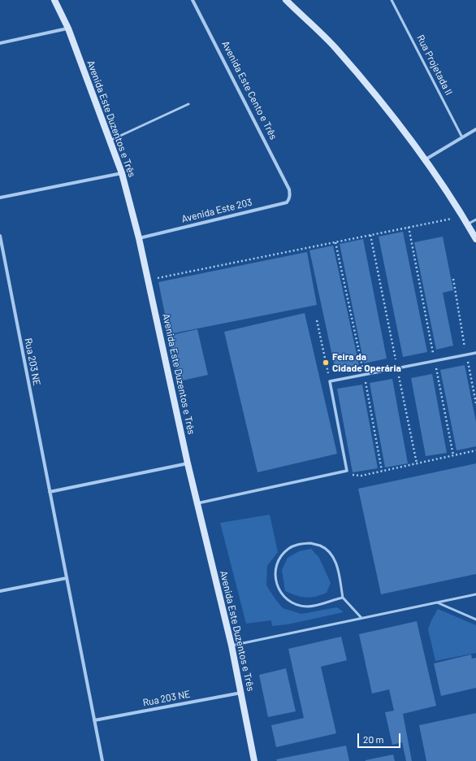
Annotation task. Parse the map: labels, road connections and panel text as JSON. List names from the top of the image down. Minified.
{"streets":{"main road":["Avenida Este Duzentos e Três"],"street":["Avenida Este Cento e Três","Avenida Este 203","Rua 203 NE"],"lane":["Rua Projetada II"]},"crossings":[["Avenida Este Cento e Três","Avenida Este 203"],["Avenida Este Duzentos e Três","Avenida Este 203"],["Avenida Este Duzentos e Três","Rua 203 NE"]],"places":["Feira da Cidade Operária"],"scale_bar":"20 m"}
